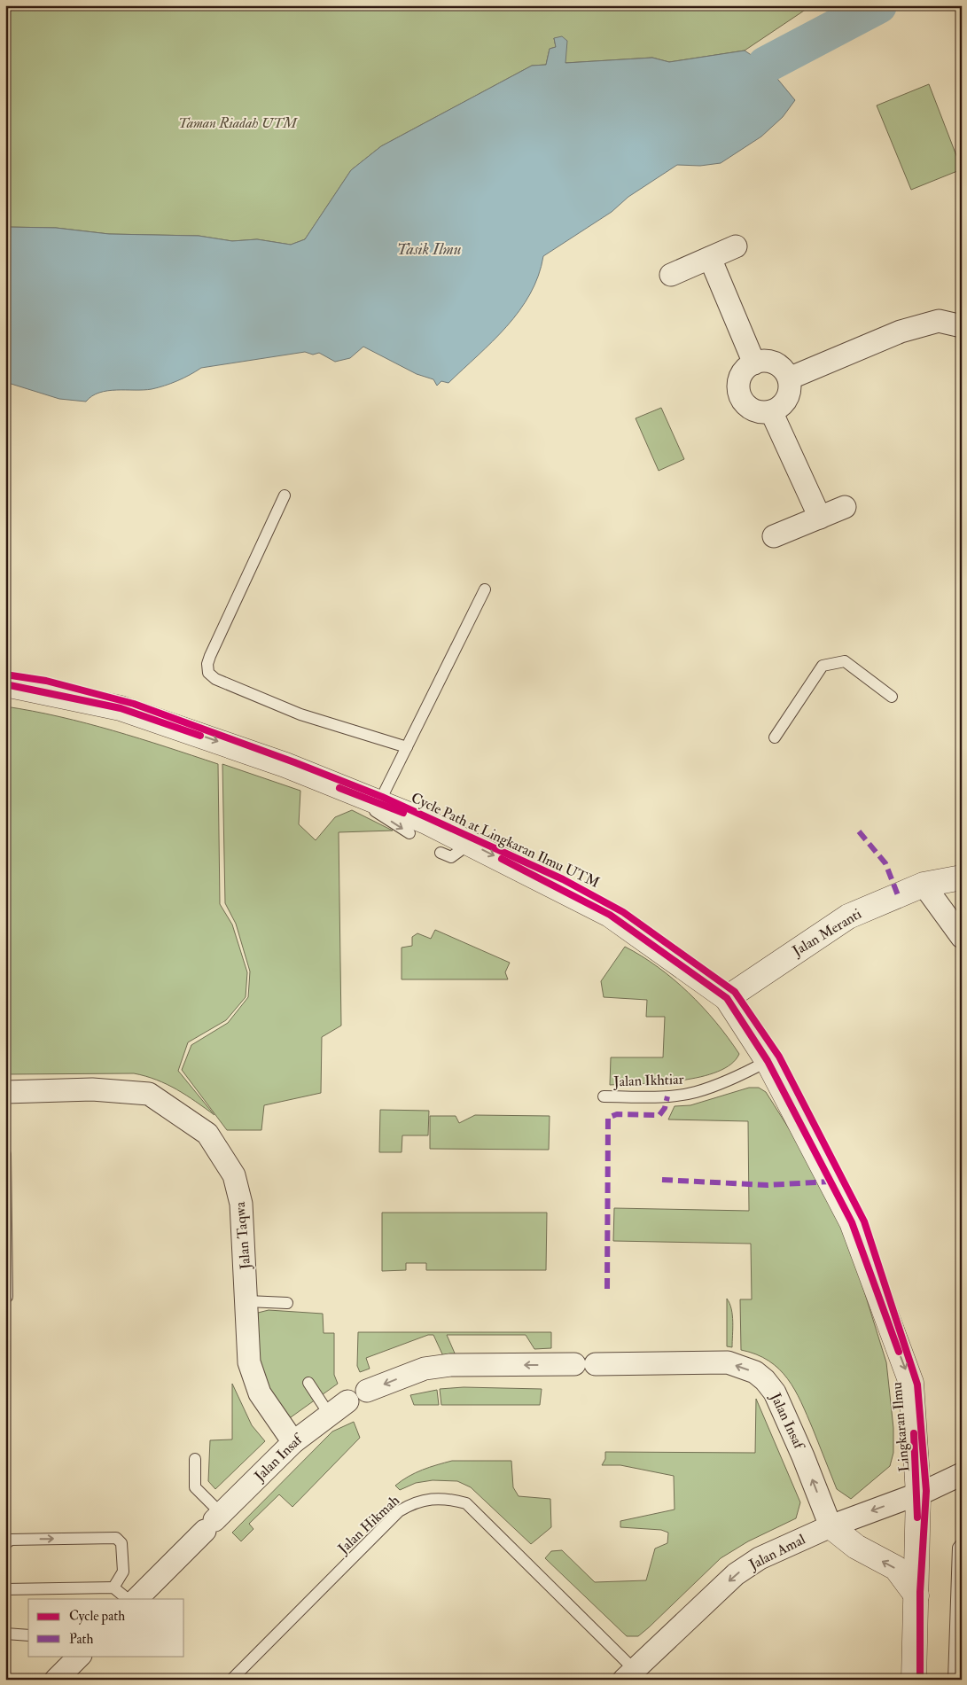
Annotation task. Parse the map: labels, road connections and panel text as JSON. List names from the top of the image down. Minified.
{"streets":{"street":["Jalan Meranti","Jalan Taqwa","Jalan Insaf","Lingkaran Ilmu","Jalan Amal"],"lane":["Jalan Ikhtiar","Jalan Hikmah"],"cycle path":["Cycle Path at Lingkaran Ilmu UTM"]},"crossings":[["Jalan Meranti","Lingkaran Ilmu"],["Jalan Ikhtiar","Lingkaran Ilmu"],["Jalan Taqwa","Jalan Insaf"],["Jalan Insaf","Jalan Amal"],["Lingkaran Ilmu","Jalan Amal"],["Jalan Hikmah","Jalan Amal"]],"one_way":["Jalan Insaf","Lingkaran Ilmu","Jalan Amal"],"water":["Tasik Ilmu"],"parks":["Taman Riadah UTM"],"legend":["Cycle path","Path"]}
